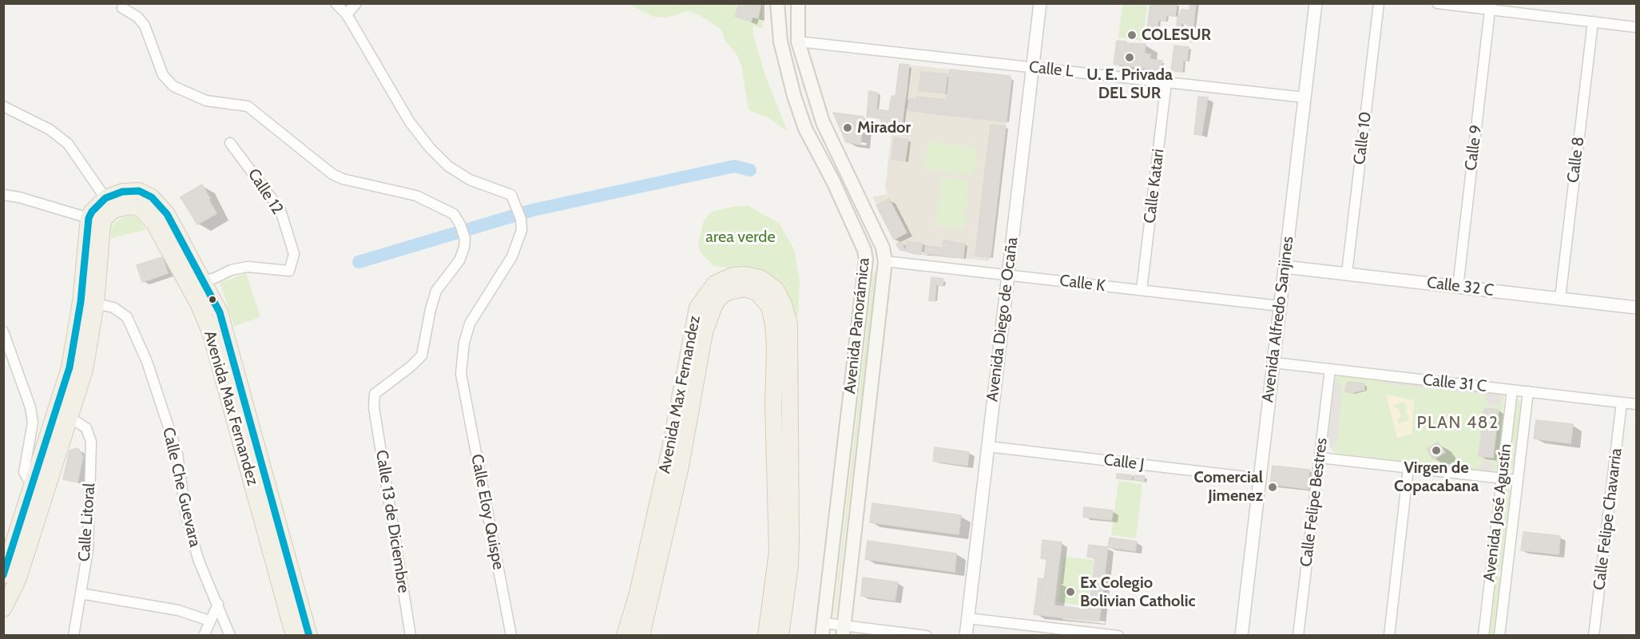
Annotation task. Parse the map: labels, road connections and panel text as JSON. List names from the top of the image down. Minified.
{"streets":{"main road":["Avenida Panorámica","Avenida Max Fernandez"],"street":["Calle L","Calle 10","Calle 9","Calle 8","Calle Katari","Calle 12","Calle K","Calle 32 C","Avenida Diego de Ocaña","Avenida Alfredo Sanjines","Calle 31 C","Calle J","Calle Che Guevara","Calle Felipe Bestres","Calle Eloy Quispe","Avenida José Agustín","Calle Felipe Chavarria","Calle 13 de Diciembre","Calle Litoral"]},"crossings":[["Calle L","Calle Katari"],["Calle L","Avenida Diego de Ocaña"],["Calle L","Avenida Alfredo Sanjines"],["Calle L","Avenida Panorámica"],["Calle 10","Calle 32 C"],["Calle 9","Calle 32 C"],["Calle 8","Calle 32 C"],["Calle Katari","Calle K"],["Calle 12","Avenida Max Fernandez"],["Calle K","Avenida Diego de Ocaña"],["Calle K","Avenida Alfredo Sanjines"],["Calle K","Avenida Panorámica"],["Calle 32 C","Avenida Alfredo Sanjines"],["Avenida Diego de Ocaña","Calle J"],["Avenida Alfredo Sanjines","Calle 31 C"],["Avenida Alfredo Sanjines","Calle J"],["Calle 31 C","Calle Felipe Bestres"],["Calle 31 C","Avenida José Agustín"],["Calle 31 C","Calle Felipe Chavarria"]],"districts":["PLAN 482"],"parks":["area verde"],"places":["COLESUR","U. E. Privada DEL SUR","Mirador","Virgen de Copacabana","Comercial Jimenez","Ex Colegio Bolivian Catholic"]}
